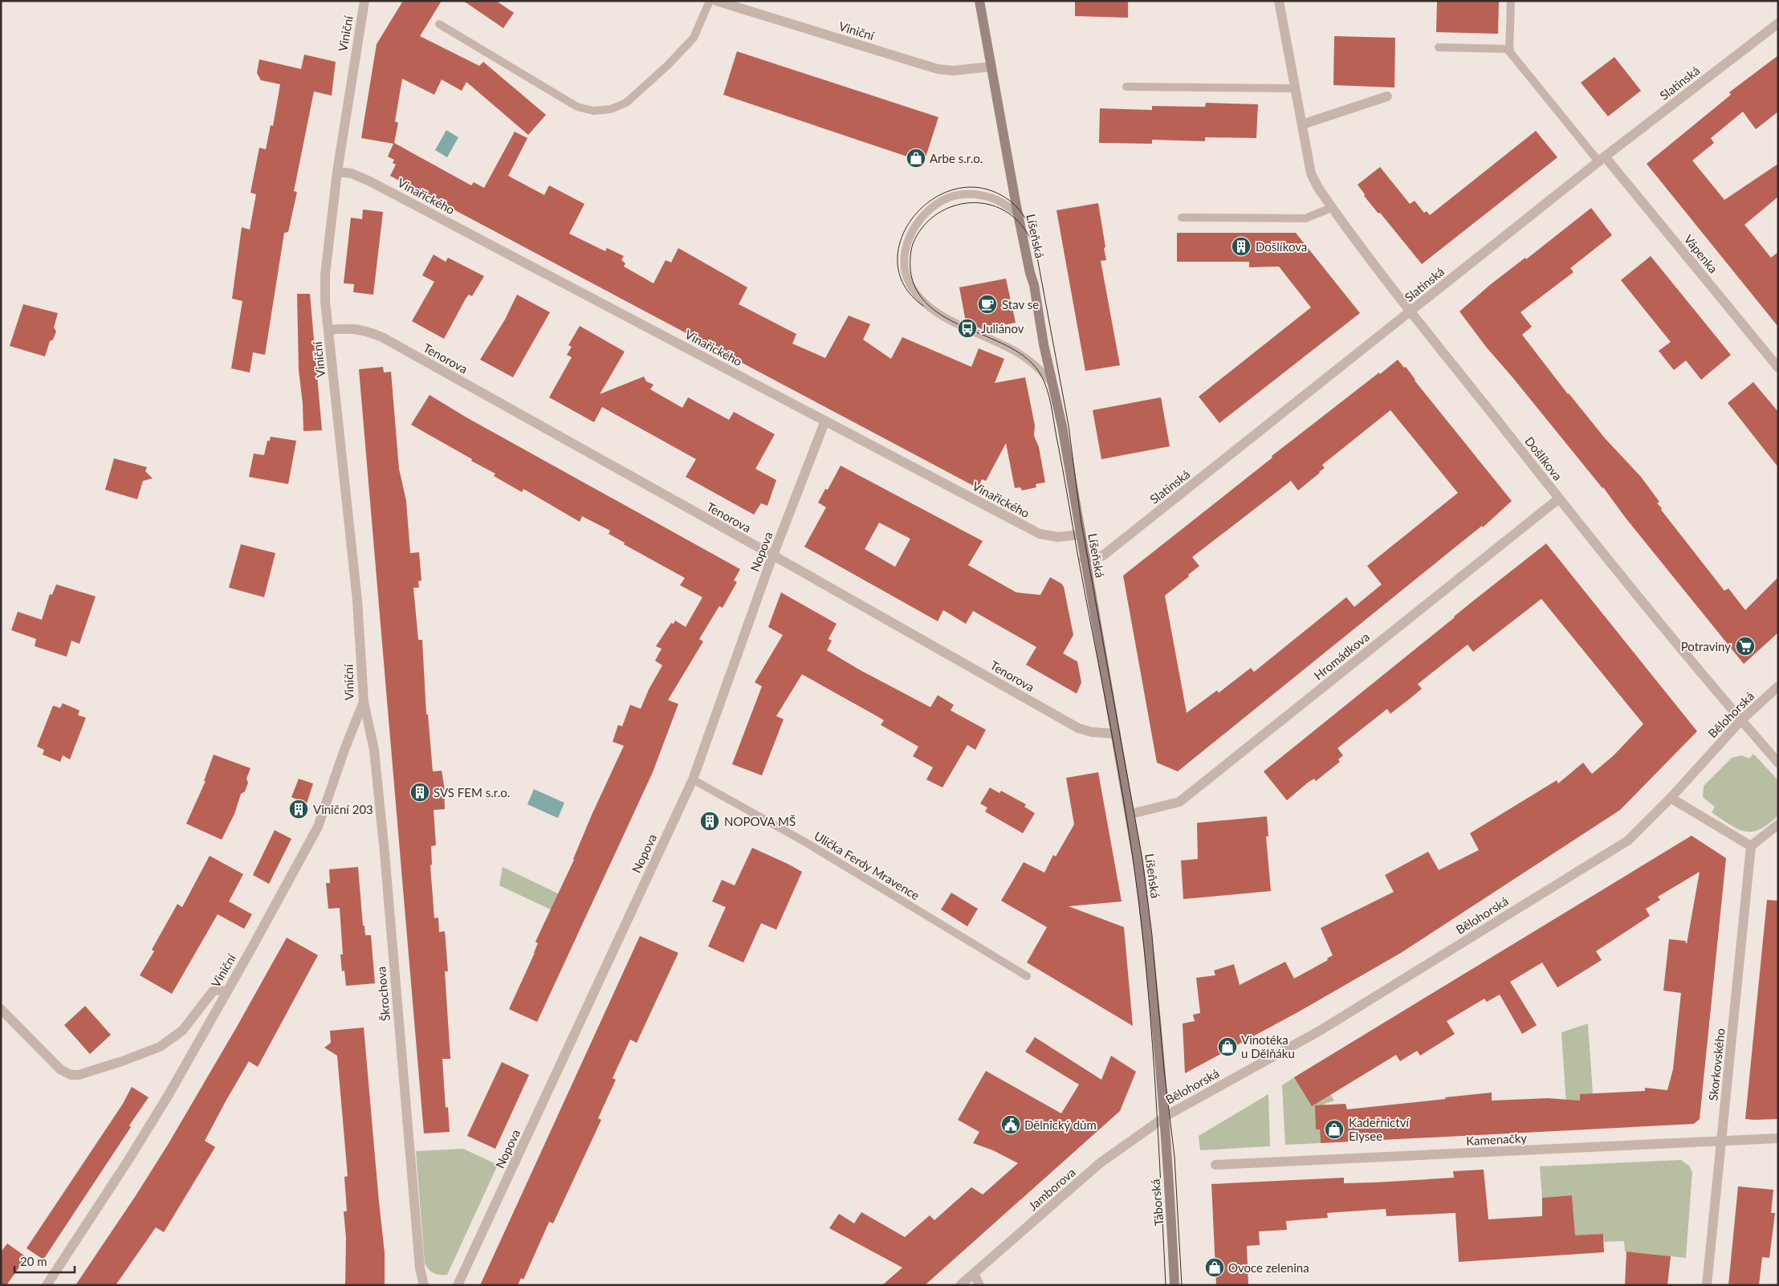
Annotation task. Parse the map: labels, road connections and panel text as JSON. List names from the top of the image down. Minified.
{"streets":{"street":["Viniční","Slatinská","Vinařického","Líšeňská","Vápenka","Tenorova","Došlíkova","Nopova","Hromádkova","Bělohorská","Škrochova","Skorkovského","Kamenačky","Jamborova","Táborská"],"lane":["Ulička Ferdy Mravence"]},"crossings":[["Viniční","Vinařického"],["Viniční","Líšeňská"],["Viniční","Tenorova"],["Viniční","Škrochova"],["Slatinská","Líšeňská"],["Slatinská","Vápenka"],["Slatinská","Došlíkova"],["Vinařického","Líšeňská"],["Vinařického","Nopova"],["Líšeňská","Tenorova"],["Líšeňská","Hromádkova"],["Líšeňská","Bělohorská"],["Líšeňská","Jamborova"],["Líšeňská","Táborská"],["Tenorova","Nopova"],["Došlíkova","Hromádkova"],["Došlíkova","Bělohorská"],["Nopova","Ulička Ferdy Mravence"],["Bělohorská","Jamborova"],["Bělohorská","Táborská"],["Skorkovského","Kamenačky"],["Jamborova","Táborská"]],"places":{"shop":["Arbe s.r.o.","Vinotéka u Dělňáku","Kadeřnictví Elysee","Ovoce zelenina"],"building":["Došlíkova","SVS FEM s.r.o.","Viniční 203","NOPOVA MŠ"],"cafe":["Stav se"],"bus stop":["Juliánov"],"supermarket":["Potraviny"],"public building":["Dělnický dům"]},"scale_bar":"20 m"}
